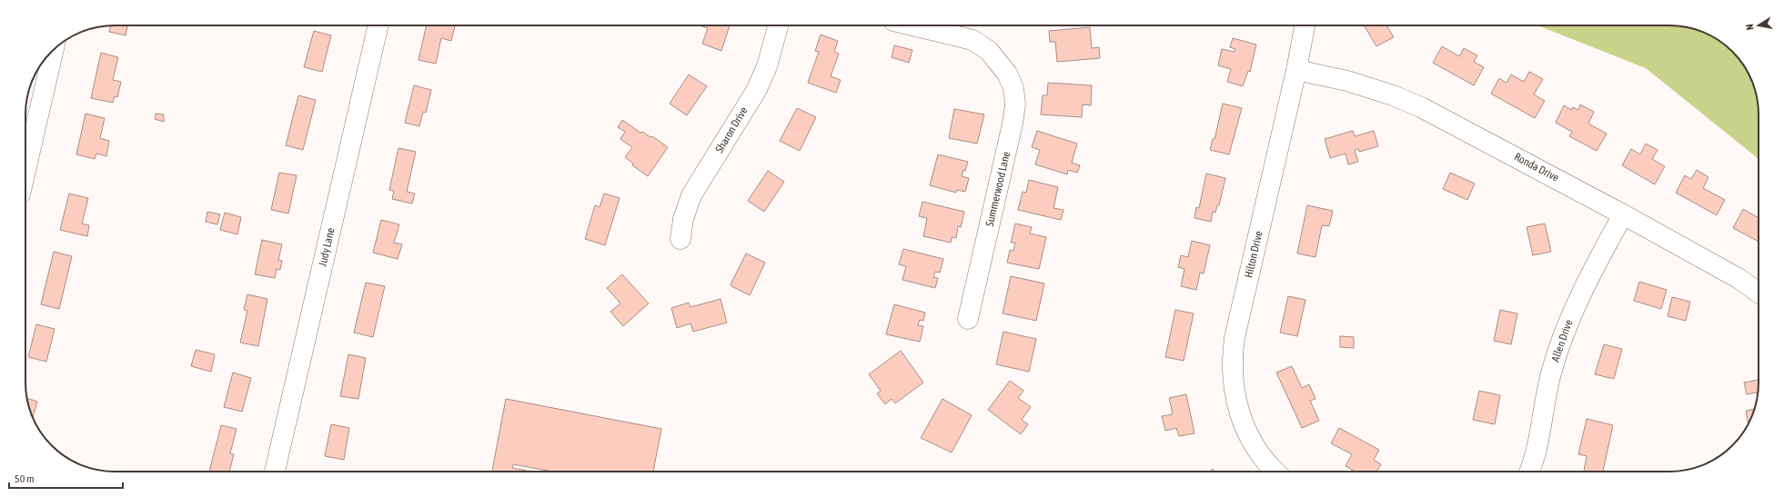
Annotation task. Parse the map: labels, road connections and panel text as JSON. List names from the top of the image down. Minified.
{"streets":{"street":["Sharon Drive","Ronda Drive","Summerwood Lane","Judy Lane","Hilton Drive","Allen Drive"]},"crossings":[["Ronda Drive","Hilton Drive"],["Ronda Drive","Allen Drive"]],"scale_bar":"50 m","north":"left"}
